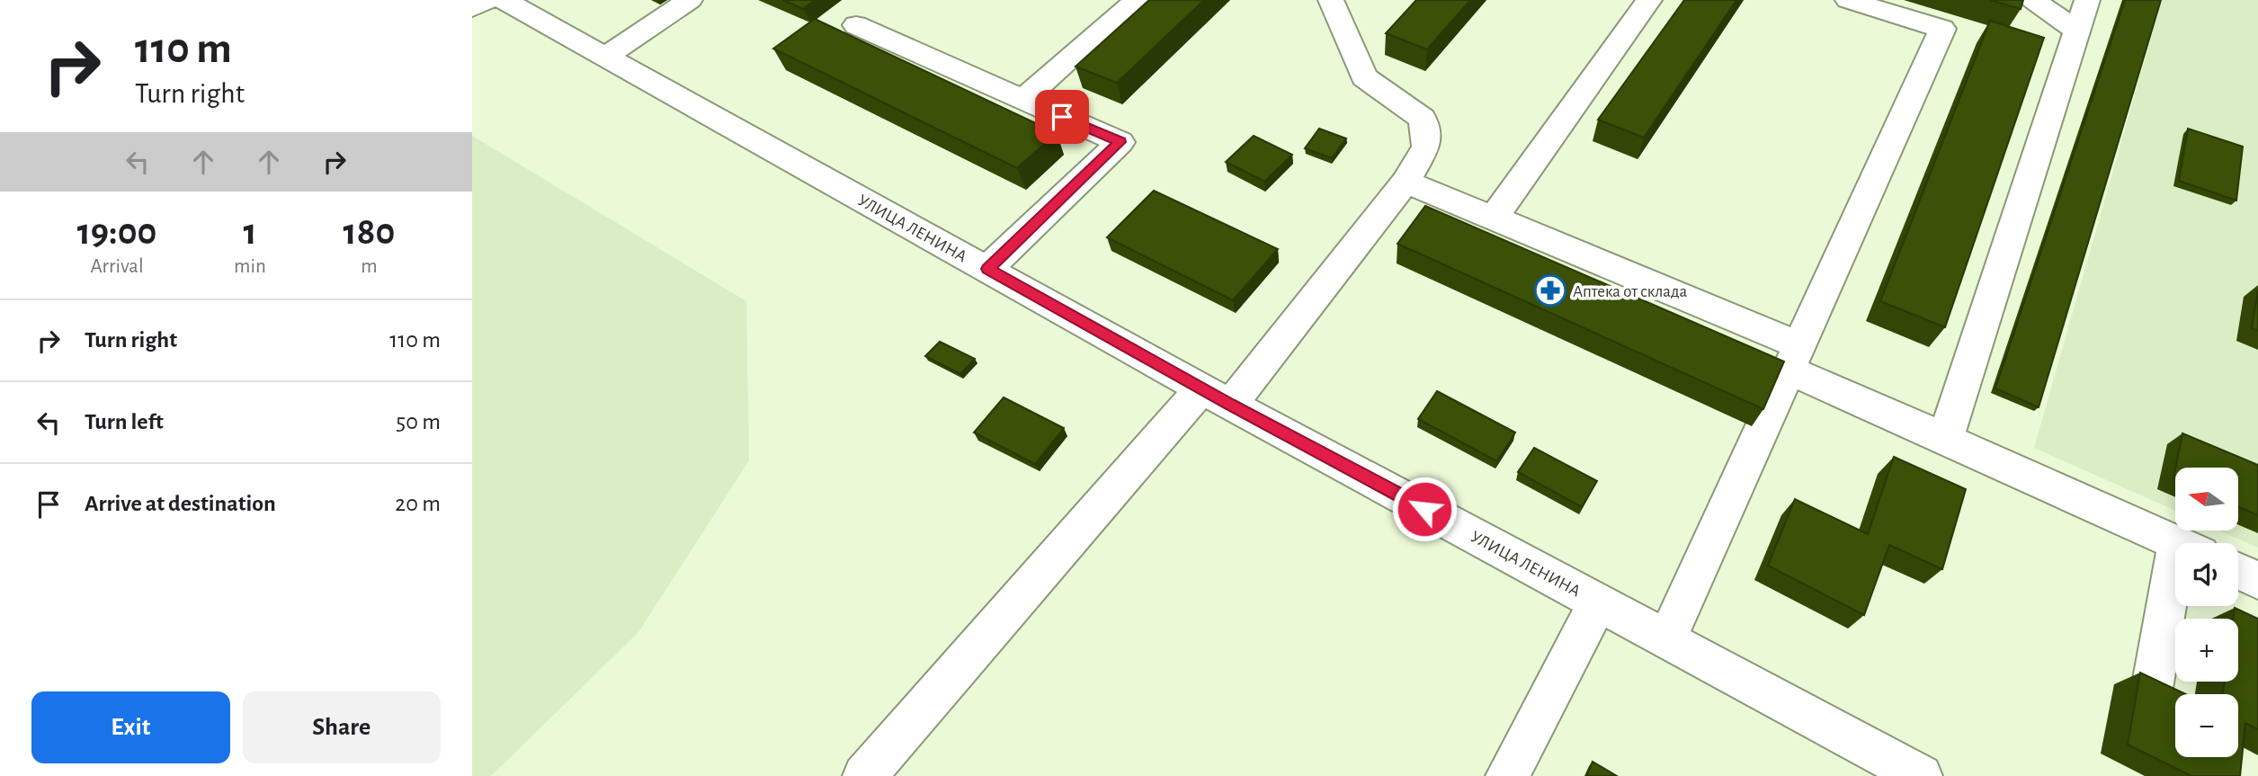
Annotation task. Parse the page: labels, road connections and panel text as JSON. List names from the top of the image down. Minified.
{"streets":{"street":["УЛИЦА ЛЕНИНА"]},"places":{"pharmacy":["Аптека от склада"]},"north":"left","page":{"turn":["110 m","Turn right"],"eta":["19:00","Arrival","1","min","180","m"],"list":[{"name":"Turn right","value":"110 m"},{"name":"Turn left","value":"50 m"},{"name":"Arrive at destination","value":"20 m"}],"map_buttons":["+","−"],"buttons":["Exit","Share"]}}
